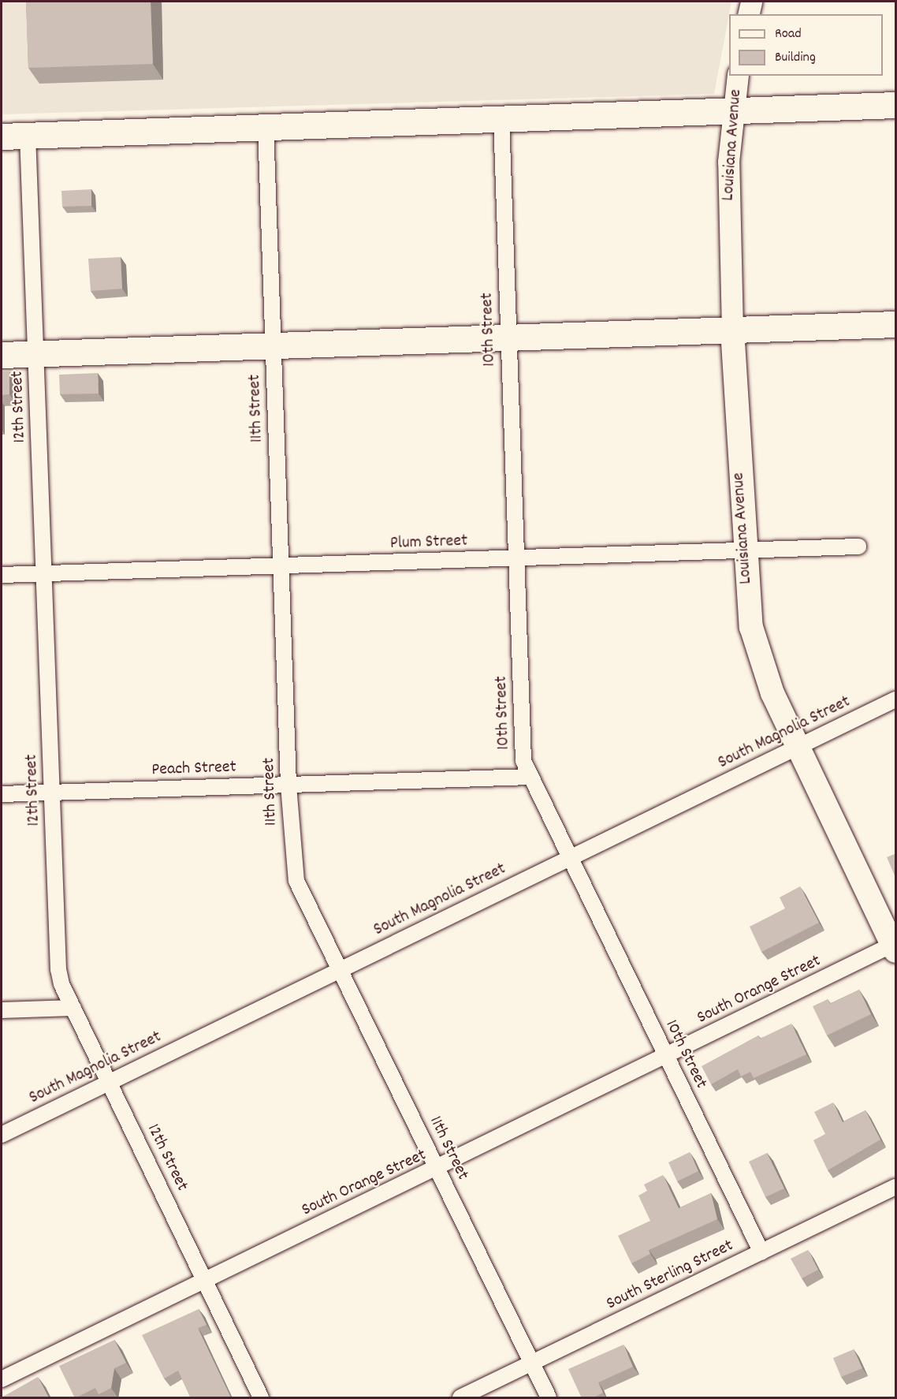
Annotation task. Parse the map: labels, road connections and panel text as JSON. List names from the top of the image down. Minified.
{"streets":{"main road":["Louisiana Avenue"],"street":["10th Street","12th Street","11th Street","Plum Street","South Magnolia Street","Peach Street","South Orange Street","South Sterling Street"]},"crossings":[["Louisiana Avenue","Plum Street"],["Louisiana Avenue","South Magnolia Street"],["Louisiana Avenue","South Orange Street"],["10th Street","Plum Street"],["10th Street","South Magnolia Street"],["10th Street","Peach Street"],["10th Street","South Orange Street"],["10th Street","South Sterling Street"],["12th Street","Plum Street"],["12th Street","South Magnolia Street"],["12th Street","Peach Street"],["12th Street","South Orange Street"],["11th Street","Plum Street"],["11th Street","South Magnolia Street"],["11th Street","Peach Street"],["11th Street","South Orange Street"],["11th Street","South Sterling Street"]],"legend":["Road","Building"]}
